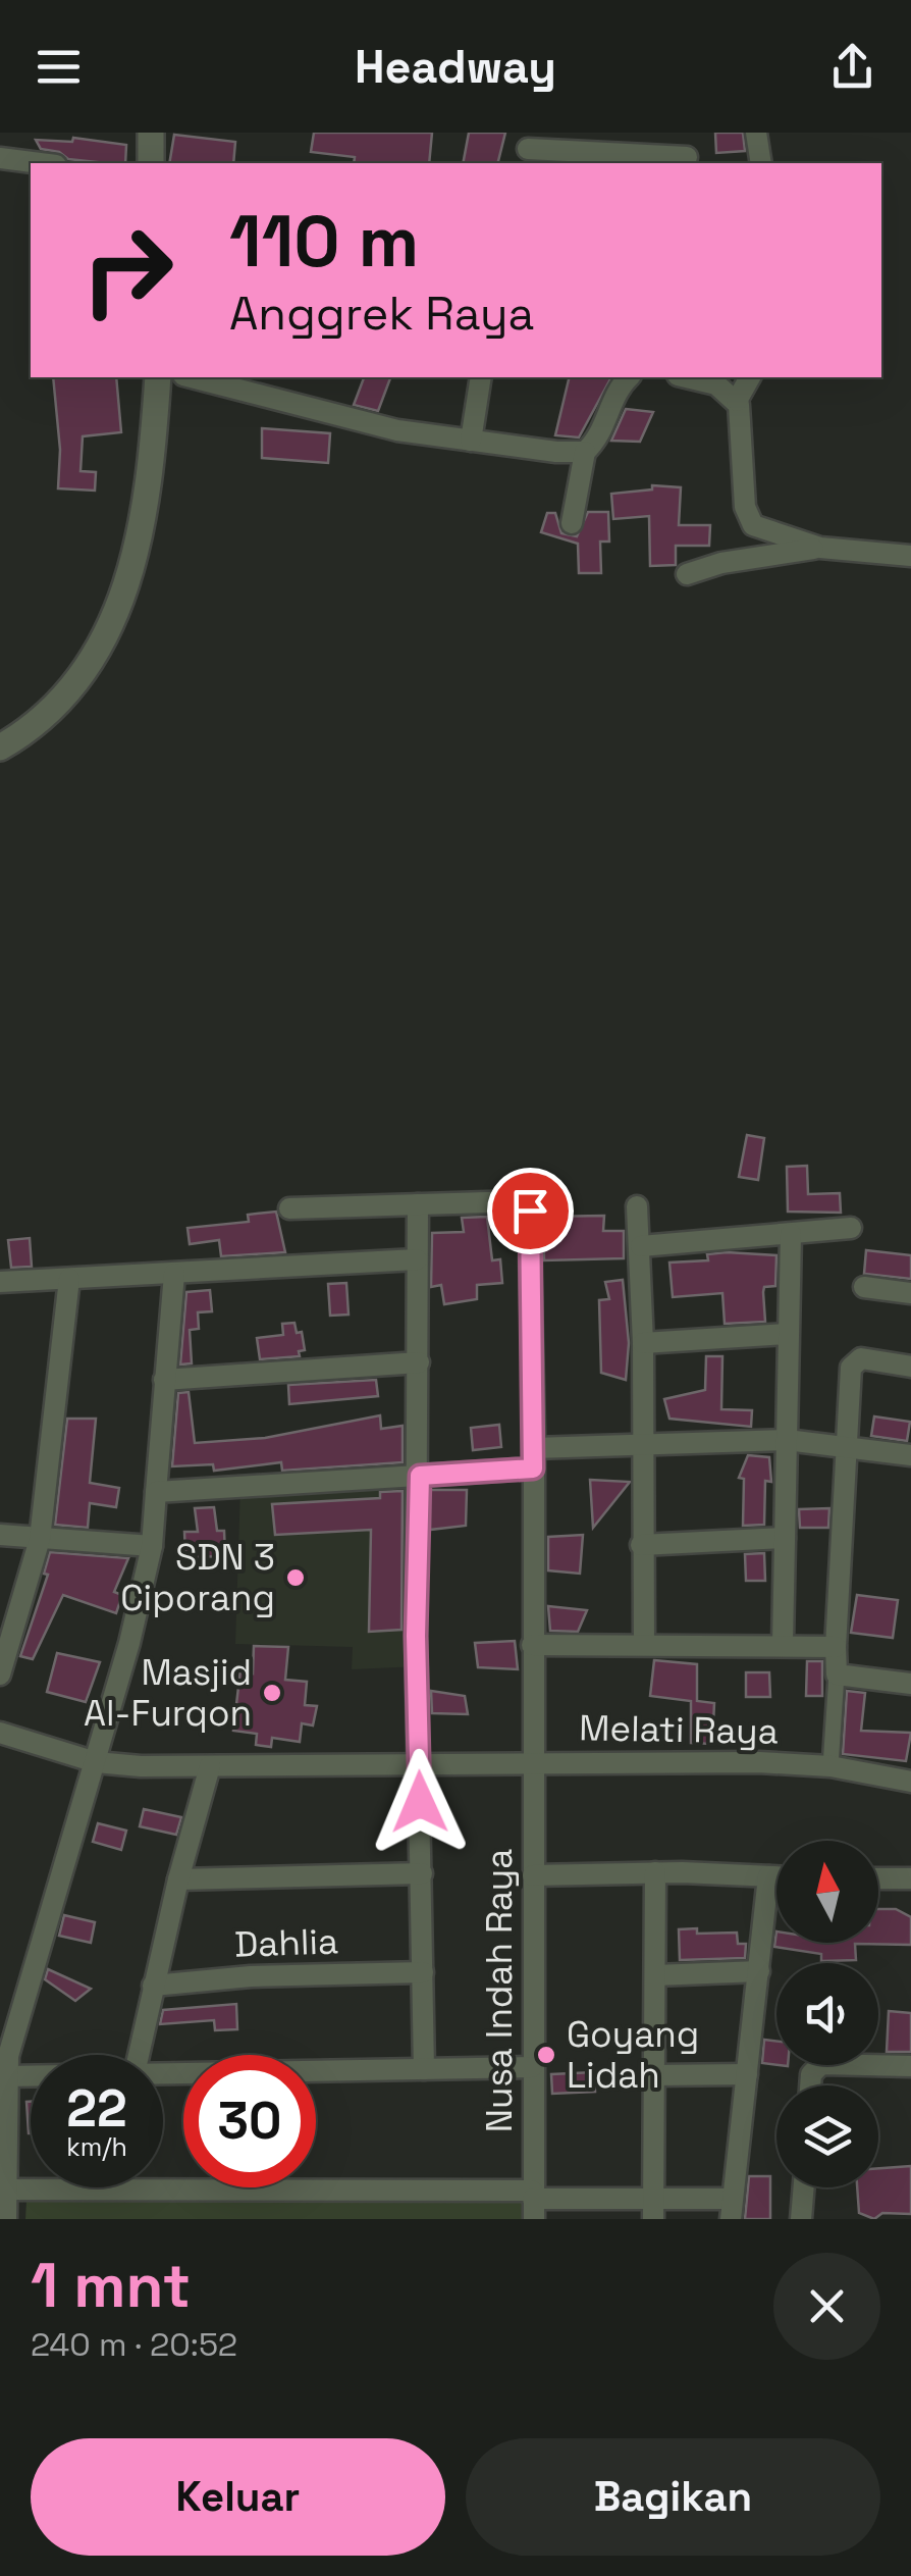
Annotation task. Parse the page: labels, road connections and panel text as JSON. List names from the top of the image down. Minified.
{"streets":{"street":["Melati Raya","Dahlia","Nusa Indah Raya"]},"crossings":[["Melati Raya","Nusa Indah Raya"]],"places":["SDN 3 Ciporang","Masjid Al-Furqon","Goyang Lidah"],"north":"top","page":{"header":"Headway","turn":["110 m","Anggrek Raya"],"speed":"22 km/h","limit":"30","heading":["1 mnt","240 m · 20:52"],"buttons":["Keluar","Bagikan"]}}
